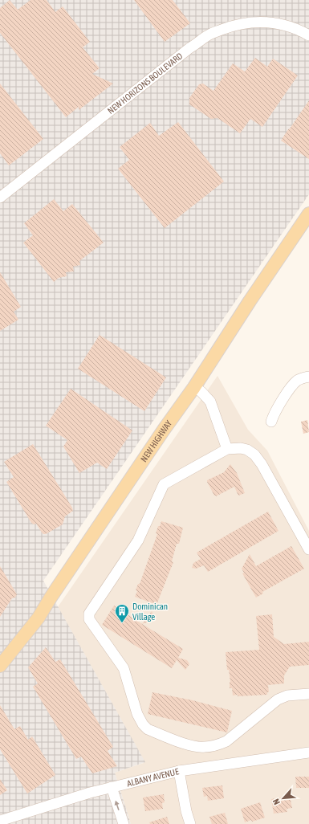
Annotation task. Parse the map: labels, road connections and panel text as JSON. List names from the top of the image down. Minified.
{"streets":{"main road":["NEW HIGHWAY"],"street":["NEW HORIZONS BOULEVARD","ALBANY AVENUE"]},"places":{"building":["Dominican Village"]},"north":"bottom left"}
